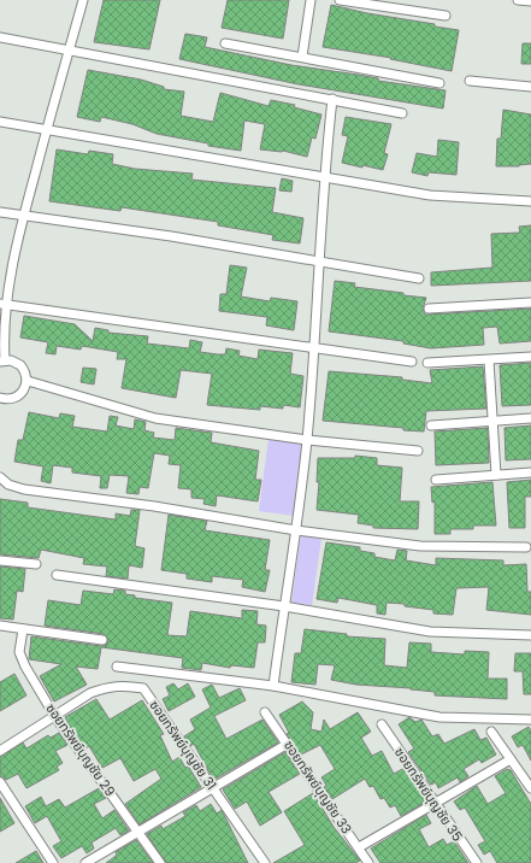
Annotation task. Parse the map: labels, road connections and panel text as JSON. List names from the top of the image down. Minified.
{"streets":{"street":["ซอยทรัพย์บุญชัย 31","ซอยทรัพย์บุญชัย 29","ซอยทรัพย์บุญชัย 33","ซอยทรัพย์บุญชัย 35"]},"crossings":[["ซอยทรัพย์บุญชัย 31","ซอยทรัพย์บุญชัย 29"]]}
